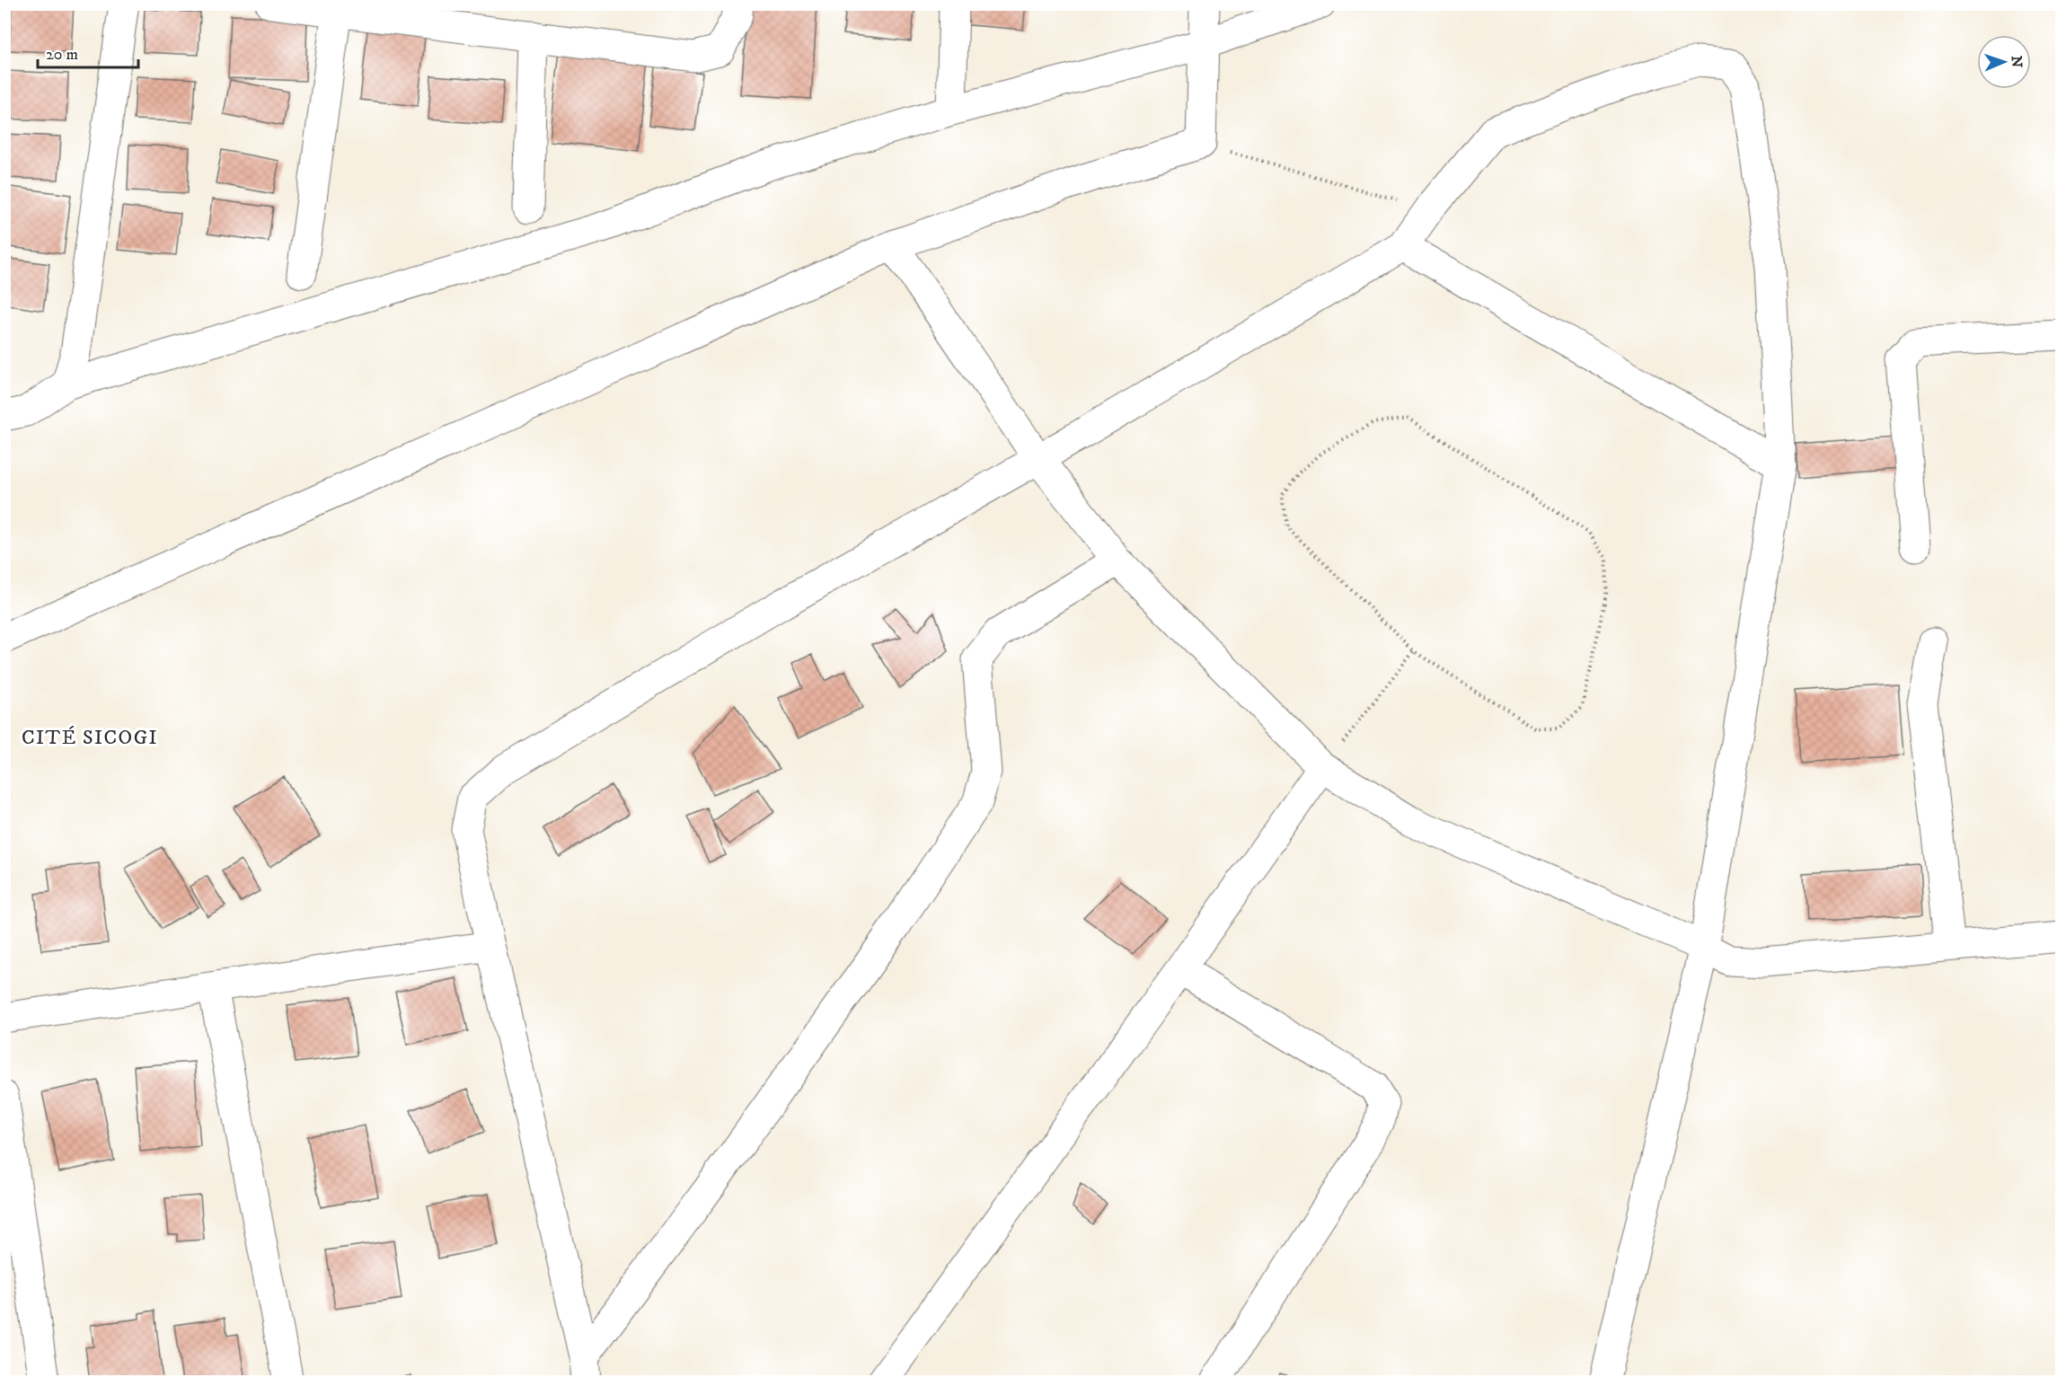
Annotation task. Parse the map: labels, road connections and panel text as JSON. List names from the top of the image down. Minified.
{"districts":["CITÉ SICOGI"],"scale_bar":"20 m","north":"right"}
